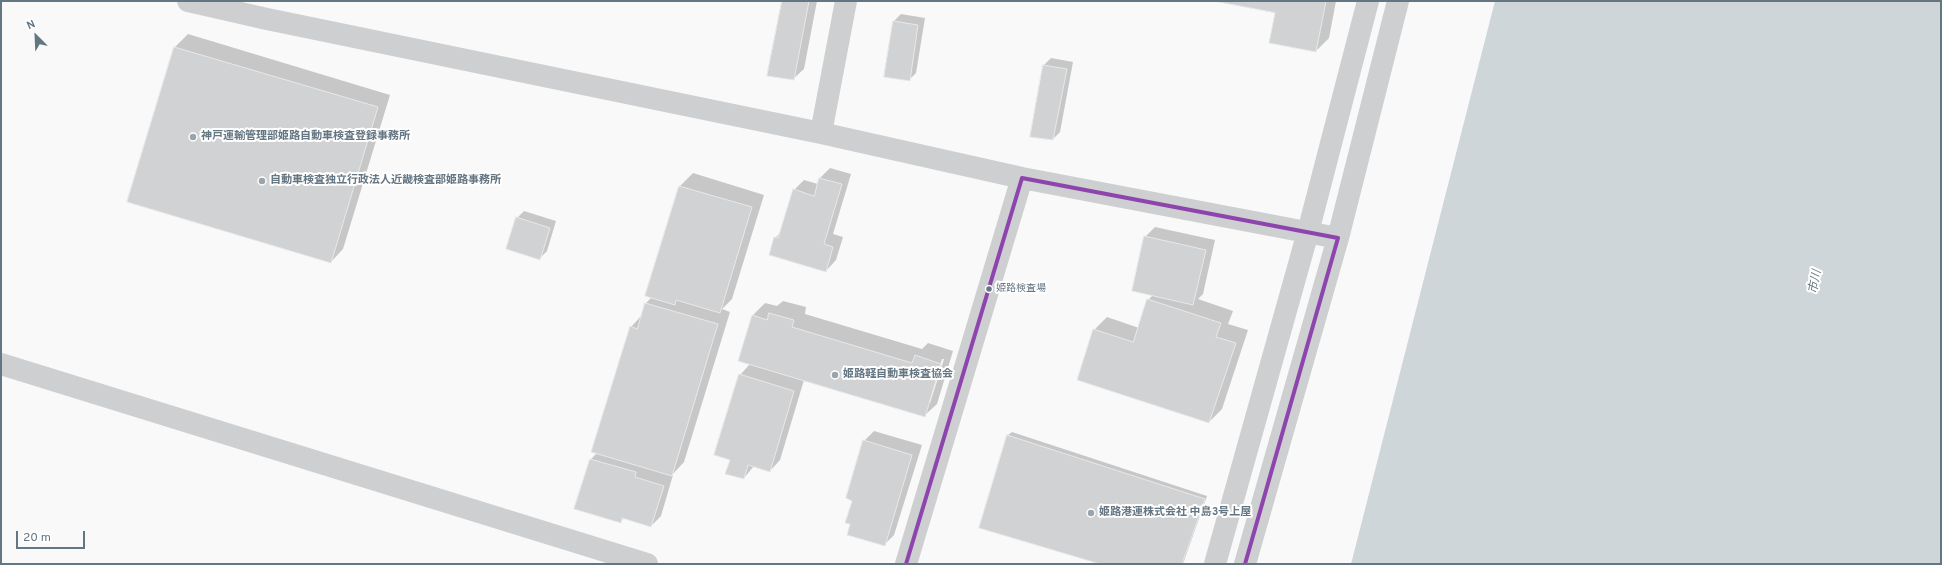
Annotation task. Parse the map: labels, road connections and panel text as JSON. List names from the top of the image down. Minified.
{"water":["市川"],"places":["神戸運輸管理部姫路自動車検査登録事務所","自動車検査独立行政法人近畿検査部姫路事務所","姫路検査場","姫路軽自動車検査協会","姫路港運株式会社 中島3号上屋"],"scale_bar":"20 m","north":"top left"}
